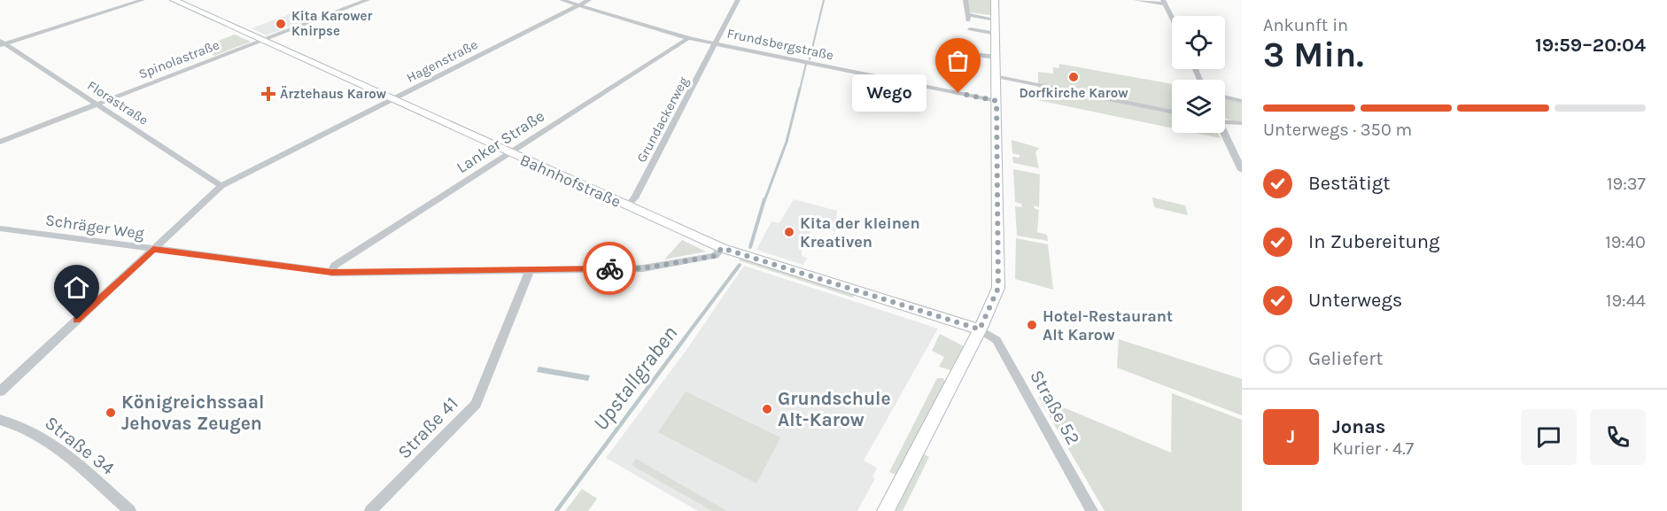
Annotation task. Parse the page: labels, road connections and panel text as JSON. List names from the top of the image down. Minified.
{"streets":{"main road":["Bahnhofstraße"],"street":["Frundsbergstraße","Spinolastraße","Hagenstraße","Florastraße","Grundackerweg","Lanker Straße","Schräger Weg","Straße 52","Straße 41","Straße 34"]},"crossings":[["Frundsbergstraße","Hagenstraße"],["Frundsbergstraße","Grundackerweg"],["Frundsbergstraße","Lanker Straße"],["Spinolastraße","Florastraße"],["Spinolastraße","Bahnhofstraße"],["Hagenstraße","Florastraße"],["Hagenstraße","Bahnhofstraße"],["Hagenstraße","Schräger Weg"],["Grundackerweg","Bahnhofstraße"],["Lanker Straße","Bahnhofstraße"],["Lanker Straße","Schräger Weg"],["Bahnhofstraße","Schräger Weg"],["Bahnhofstraße","Straße 52"],["Schräger Weg","Straße 41"]],"water":["Upstallgraben"],"places":{"other":["Kita Karower Knirpse","Dorfkirche Karow","Wego","Kita der kleinen Kreativen","Hotel-Restaurant Alt Karow","Grundschule Alt-Karow","Königreichssaal Jehovas Zeugen"],"health":["Ärztehaus Karow"]},"page":{"heading":["3 Min.","Ankunft in","19:59–20:04"],"panel":["Jonas","Kurier · 4.7"],"bubble":"Wego","bar":"Unterwegs · 350 m","list":[["Bestätigt","19:37"],["In Zubereitung","19:40"],["Unterwegs","19:44"],"Geliefert"],"round":"J"}}
